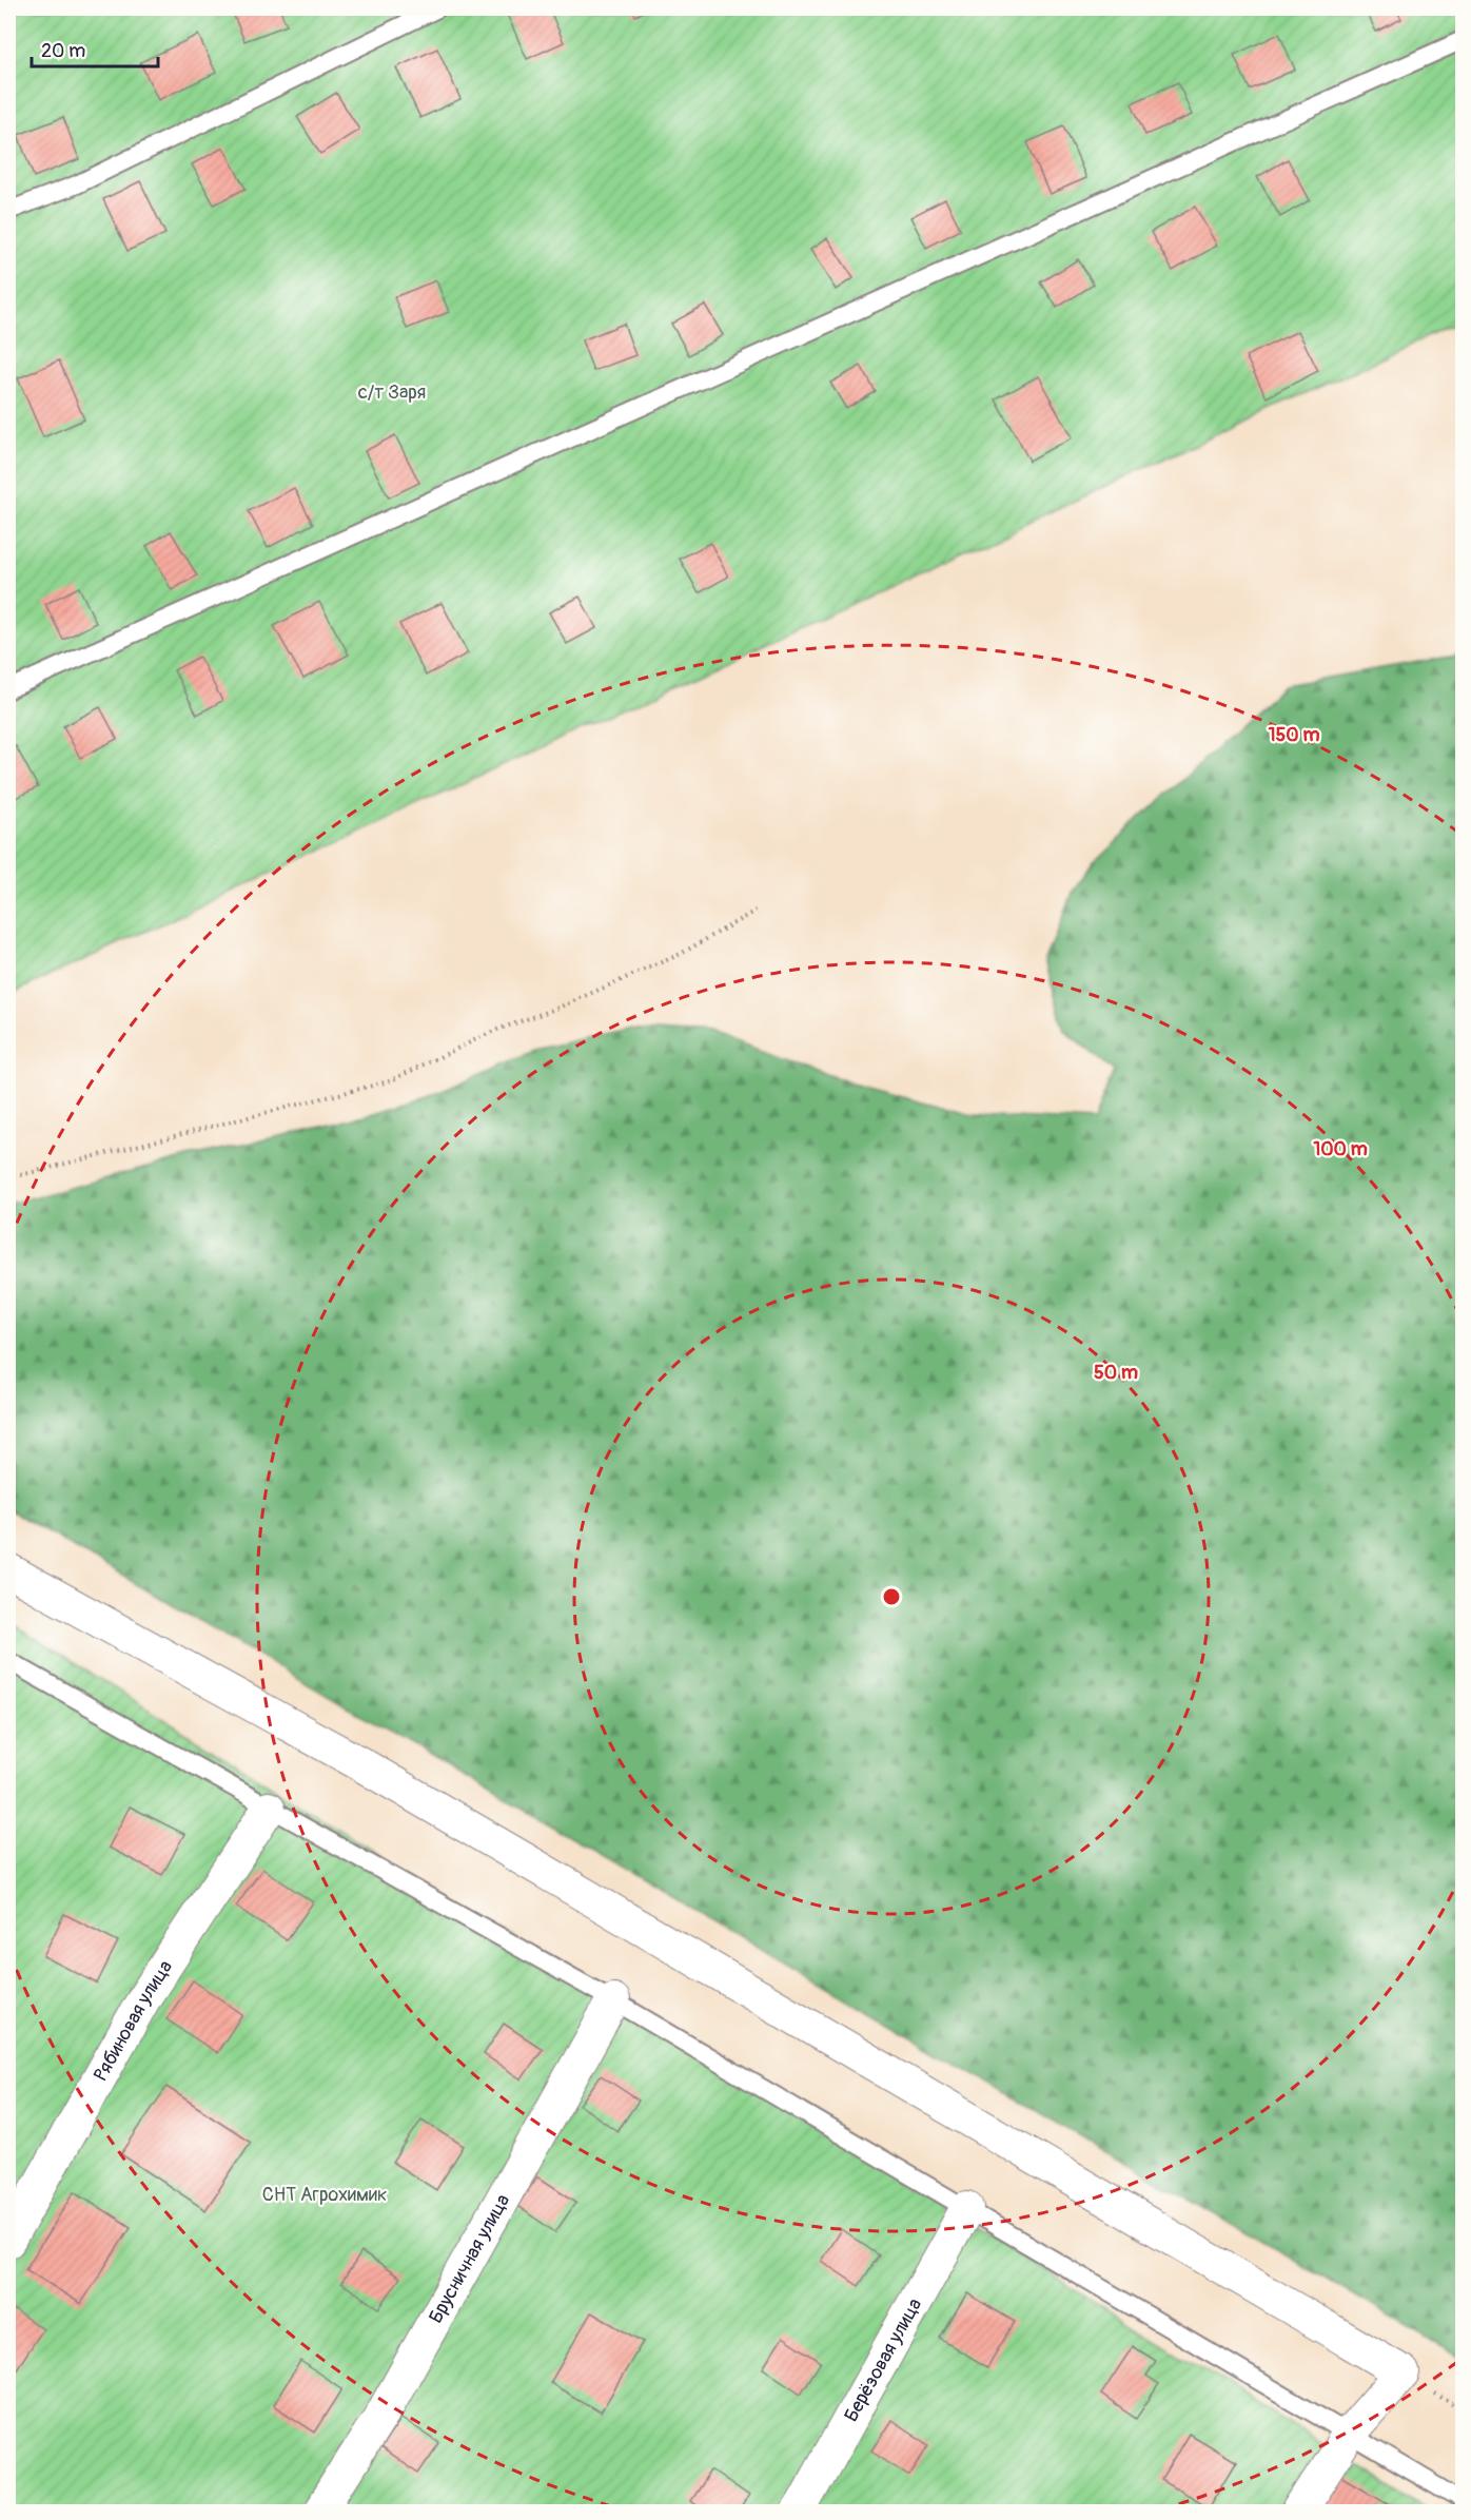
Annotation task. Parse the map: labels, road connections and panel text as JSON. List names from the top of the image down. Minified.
{"streets":{"street":["Рябиновая улица","Брусничная улица","Берёзовая улица"]},"parks":["с/т Заря","СНТ Агрохимик"],"scale_bar":"20 m","rings":["150 m","100 m","50 m"]}
